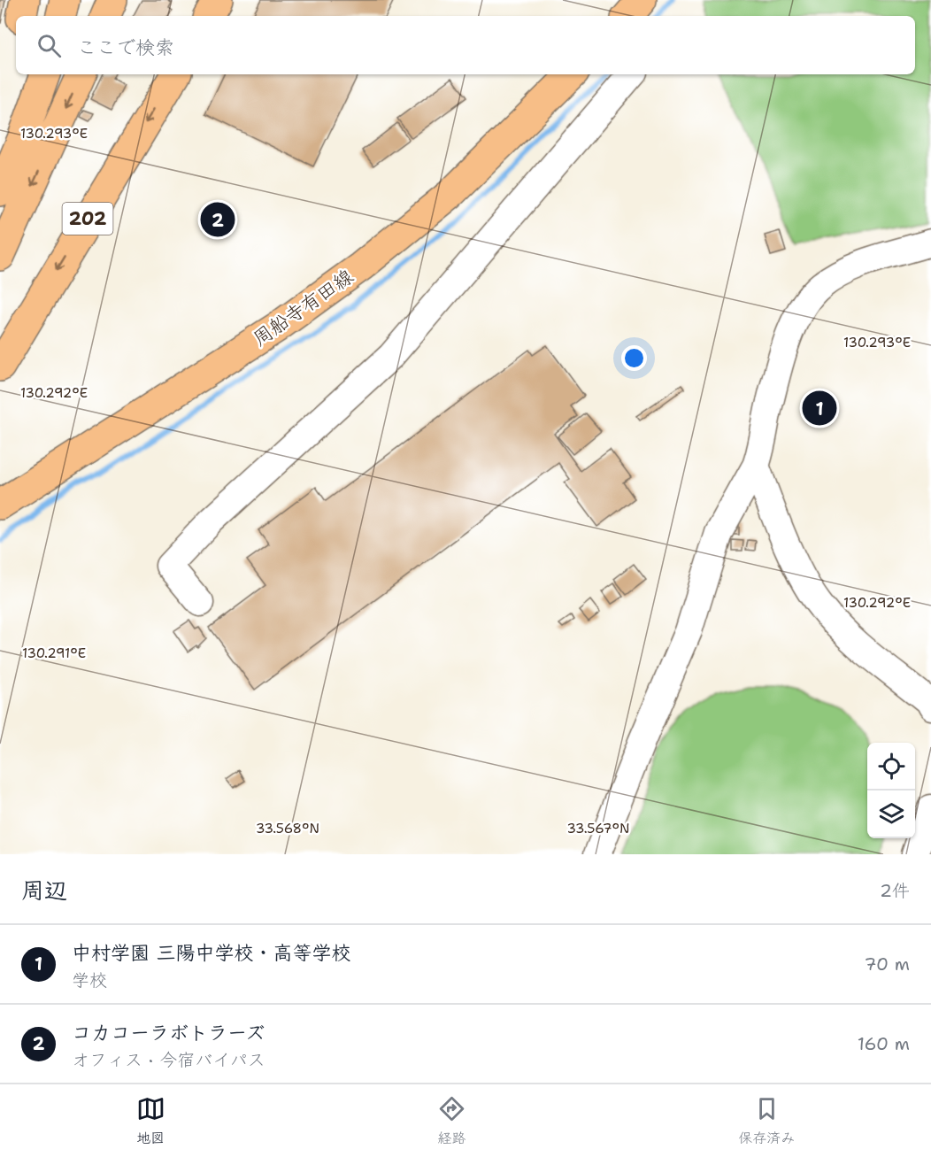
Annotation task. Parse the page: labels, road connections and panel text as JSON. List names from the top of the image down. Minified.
{"streets":{"main road":["202","周船寺有田線"]},"page":{"search":"ここで検索","pins":["2","1"],"heading":["周辺","2件"],"list":[{"mark":"1","name":"中村学園 三陽中学校・高等学校","note":"学校","value":"70 m"},{"mark":"2","name":"コカコーラボトラーズ","note":"オフィス · 今宿バイパス","value":"160 m"}],"nav":["地図","経路","保存済み"]},"coordinates":["130.293°E","130.292°E","130.291°E","33.568°N","33.567°N"]}
